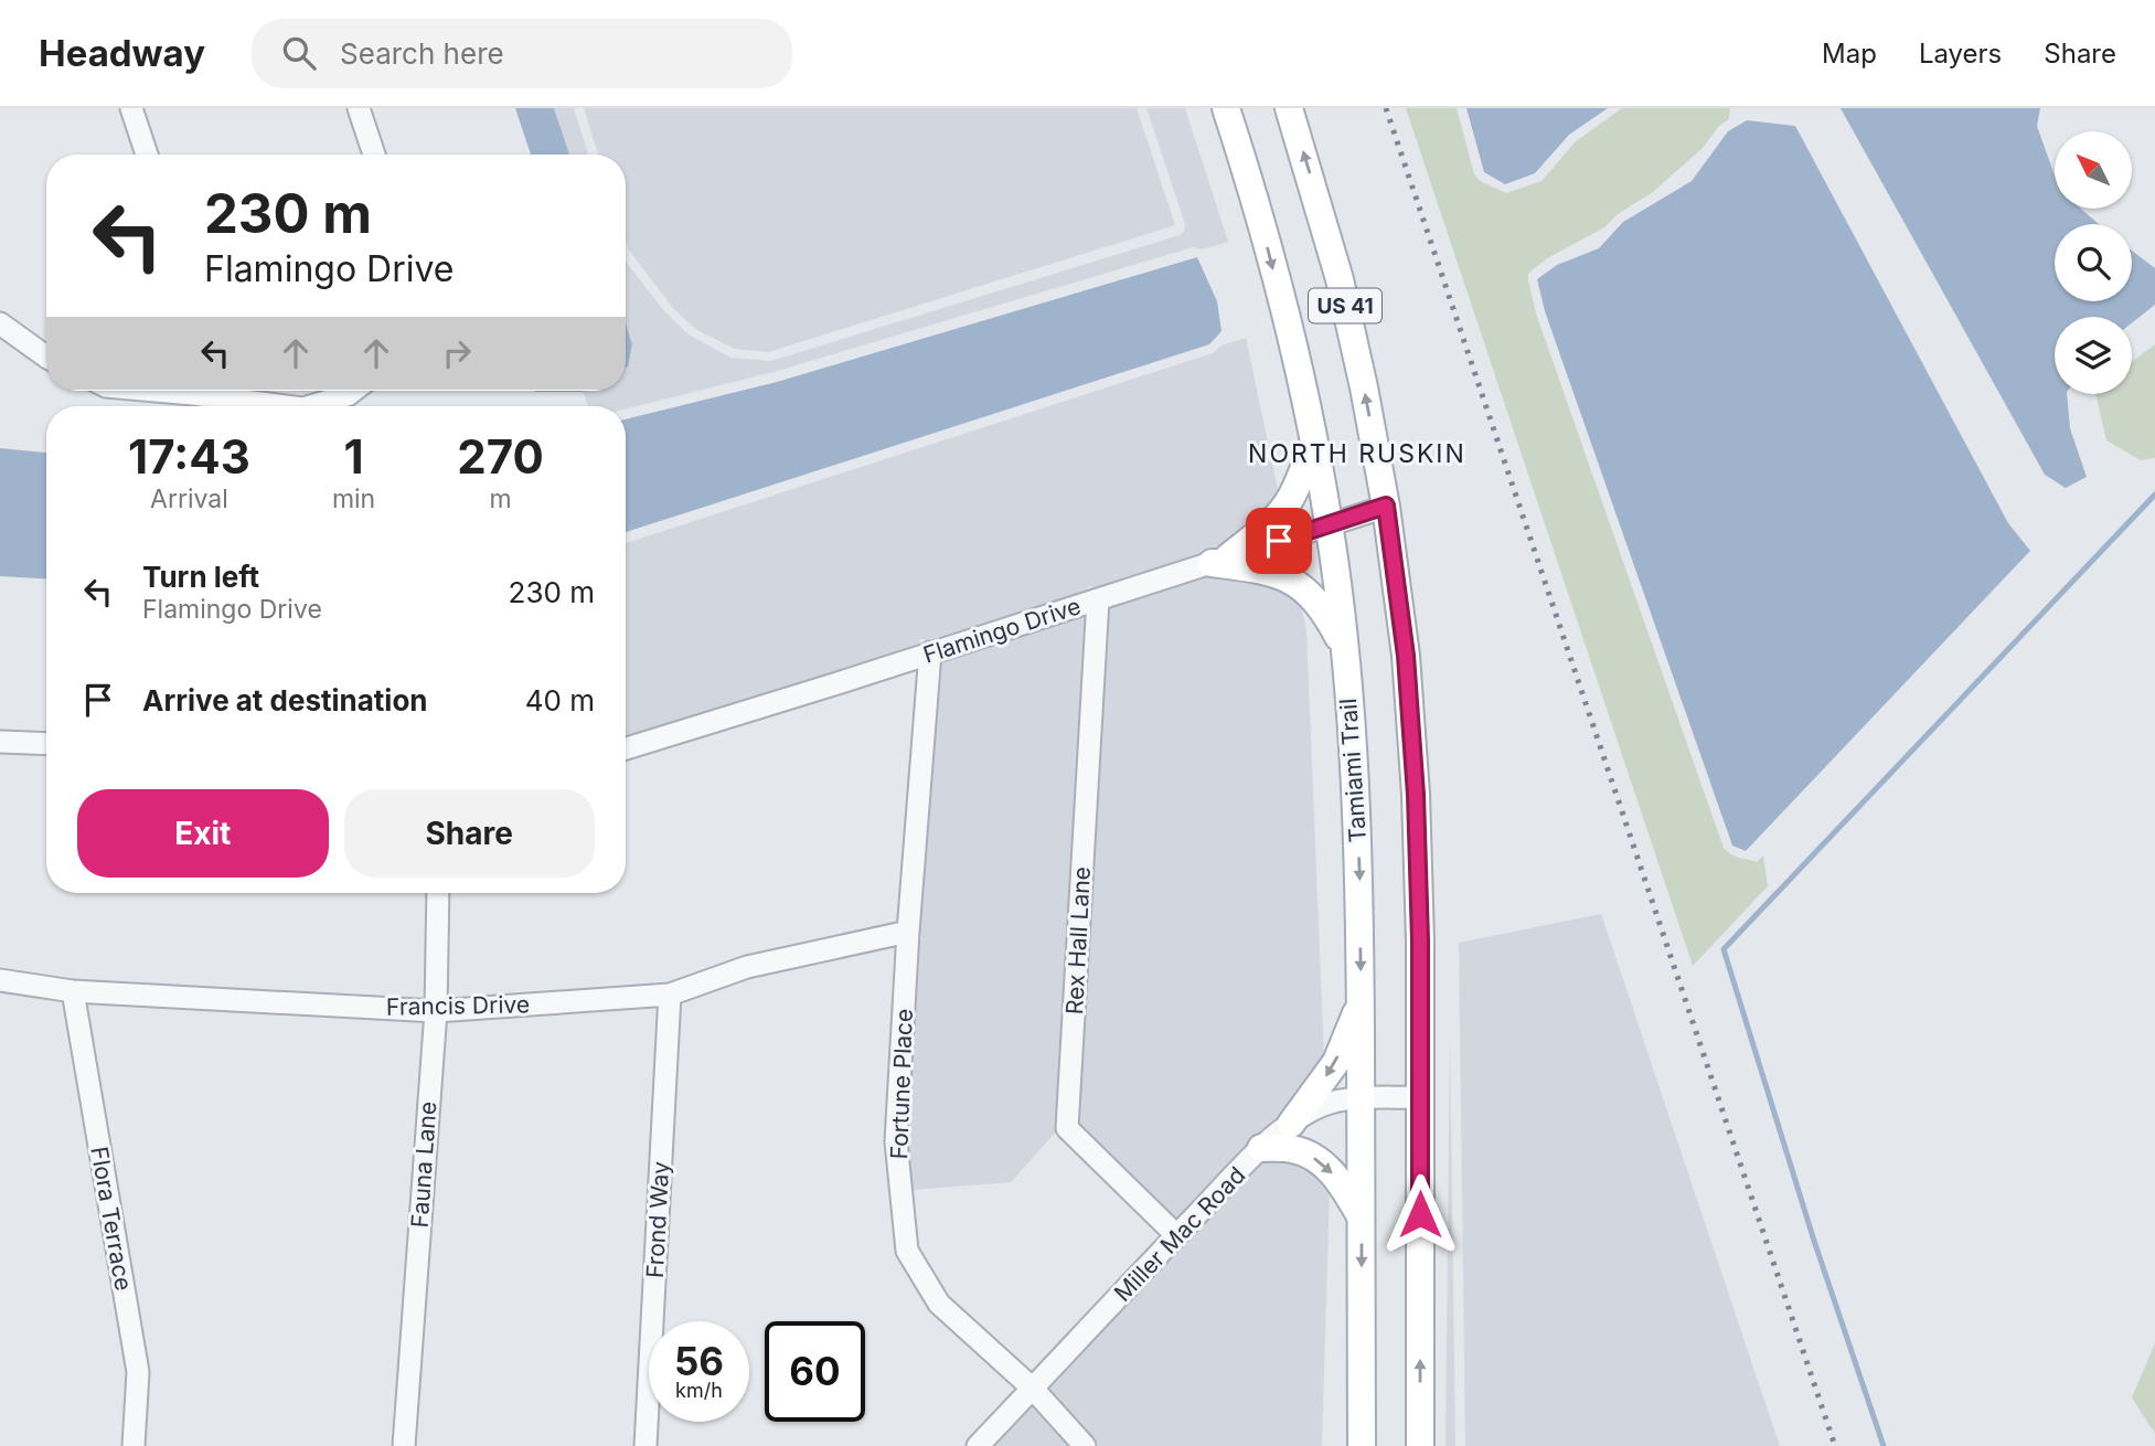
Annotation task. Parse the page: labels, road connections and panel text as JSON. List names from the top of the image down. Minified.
{"streets":{"main road":["US 41","Tamiami Trail"],"street":["Flamingo Drive","Rex Hall Lane","Francis Drive","Fortune Place","Fauna Lane","Flora Terrace","Frond Way","Miller Mac Road"]},"crossings":[["US 41","Flamingo Drive"],["US 41","Miller Mac Road"],["Flamingo Drive","Tamiami Trail"],["Flamingo Drive","Rex Hall Lane"],["Flamingo Drive","Fortune Place"],["Tamiami Trail","Miller Mac Road"],["Rex Hall Lane","Miller Mac Road"],["Francis Drive","Fortune Place"],["Francis Drive","Fauna Lane"],["Francis Drive","Flora Terrace"],["Francis Drive","Frond Way"],["Fortune Place","Miller Mac Road"]],"districts":["NORTH RUSKIN"],"north":"top left","page":{"header":"Headway","search":"Search here","nav":["Map","Layers","Share"],"turn":["230 m","Flamingo Drive"],"eta":["17:43","Arrival","1","min","270","m"],"list":[{"name":"Turn left","note":"Flamingo Drive","value":"230 m"},{"name":"Arrive at destination","value":"40 m"}],"buttons":["Exit","Share"],"speed":"56 km/h","limit":"60"}}
